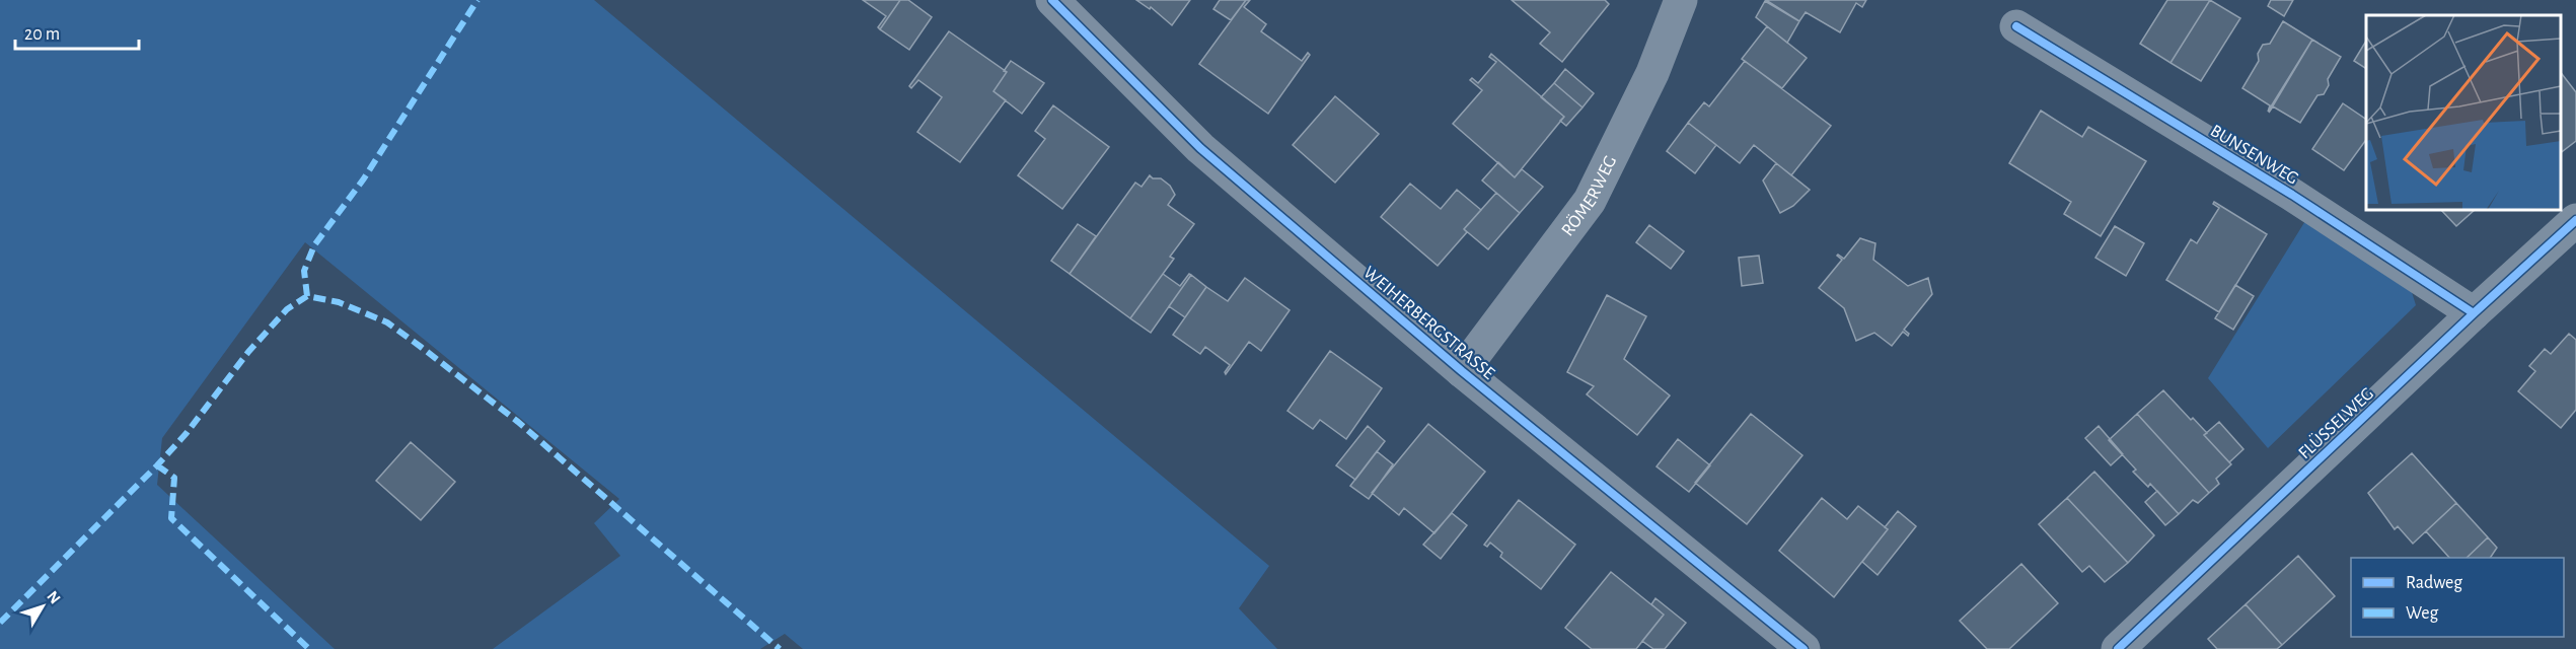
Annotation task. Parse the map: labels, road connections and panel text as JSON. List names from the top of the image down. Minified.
{"streets":{"street":["BUNSENWEG","RÖMERWEG","WEIHERBERGSTRASSE","FLÜSSELWEG"]},"crossings":[["BUNSENWEG","FLÜSSELWEG"],["RÖMERWEG","WEIHERBERGSTRASSE"]],"legend":["Radweg","Weg"],"scale_bar":"20 m","north":"top right"}
